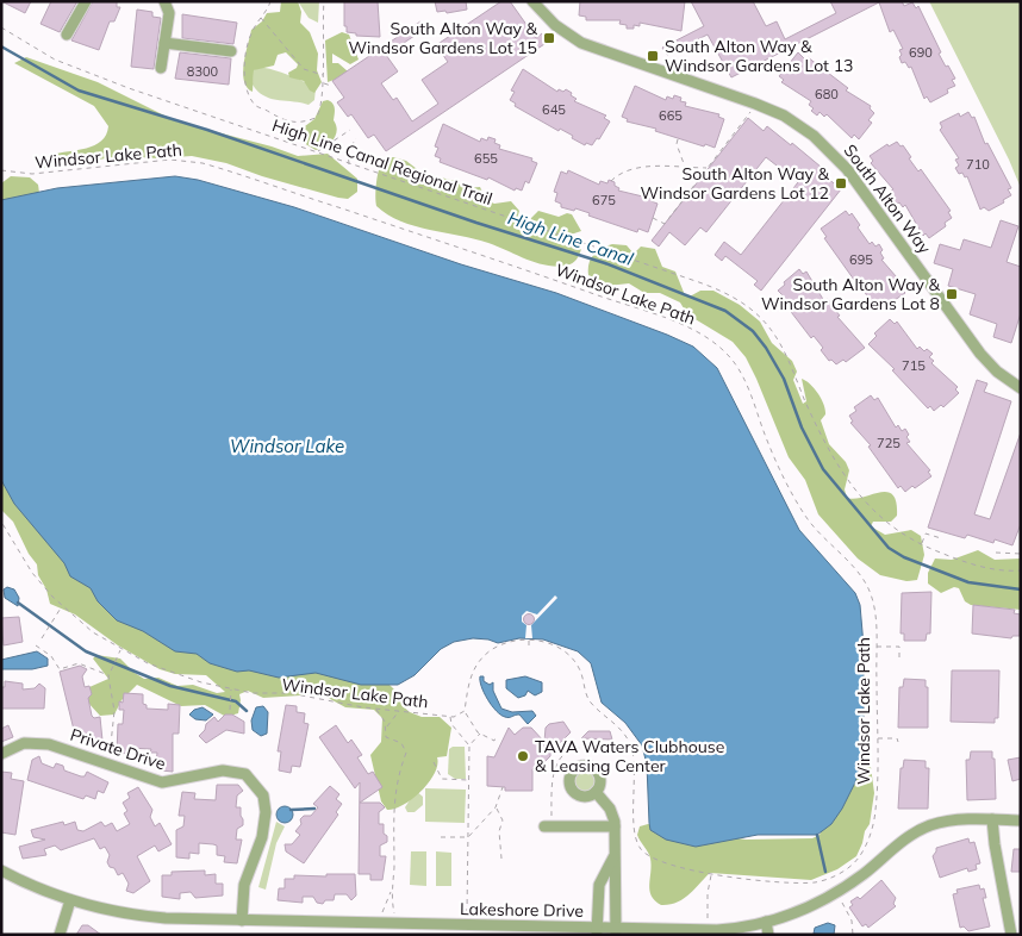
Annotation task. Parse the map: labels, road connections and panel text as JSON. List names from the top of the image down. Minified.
{"streets":{"street":["South Alton Way","Private Drive","Lakeshore Drive"],"path":["Windsor Lake Path","High Line Canal Regional Trail"]},"crossings":[["Private Drive","Lakeshore Drive"]],"water":["High Line Canal","Windsor Lake"],"places":{"transit":["South Alton Way & Windsor Gardens Lot 15","South Alton Way & Windsor Gardens Lot 13","South Alton Way & Windsor Gardens Lot 12","South Alton Way & Windsor Gardens Lot 8"],"other":["TAVA Waters Clubhouse & Leasing Center"]},"house_numbers":["690","8300","680","645","665","655","710","675","695","715","725"]}
